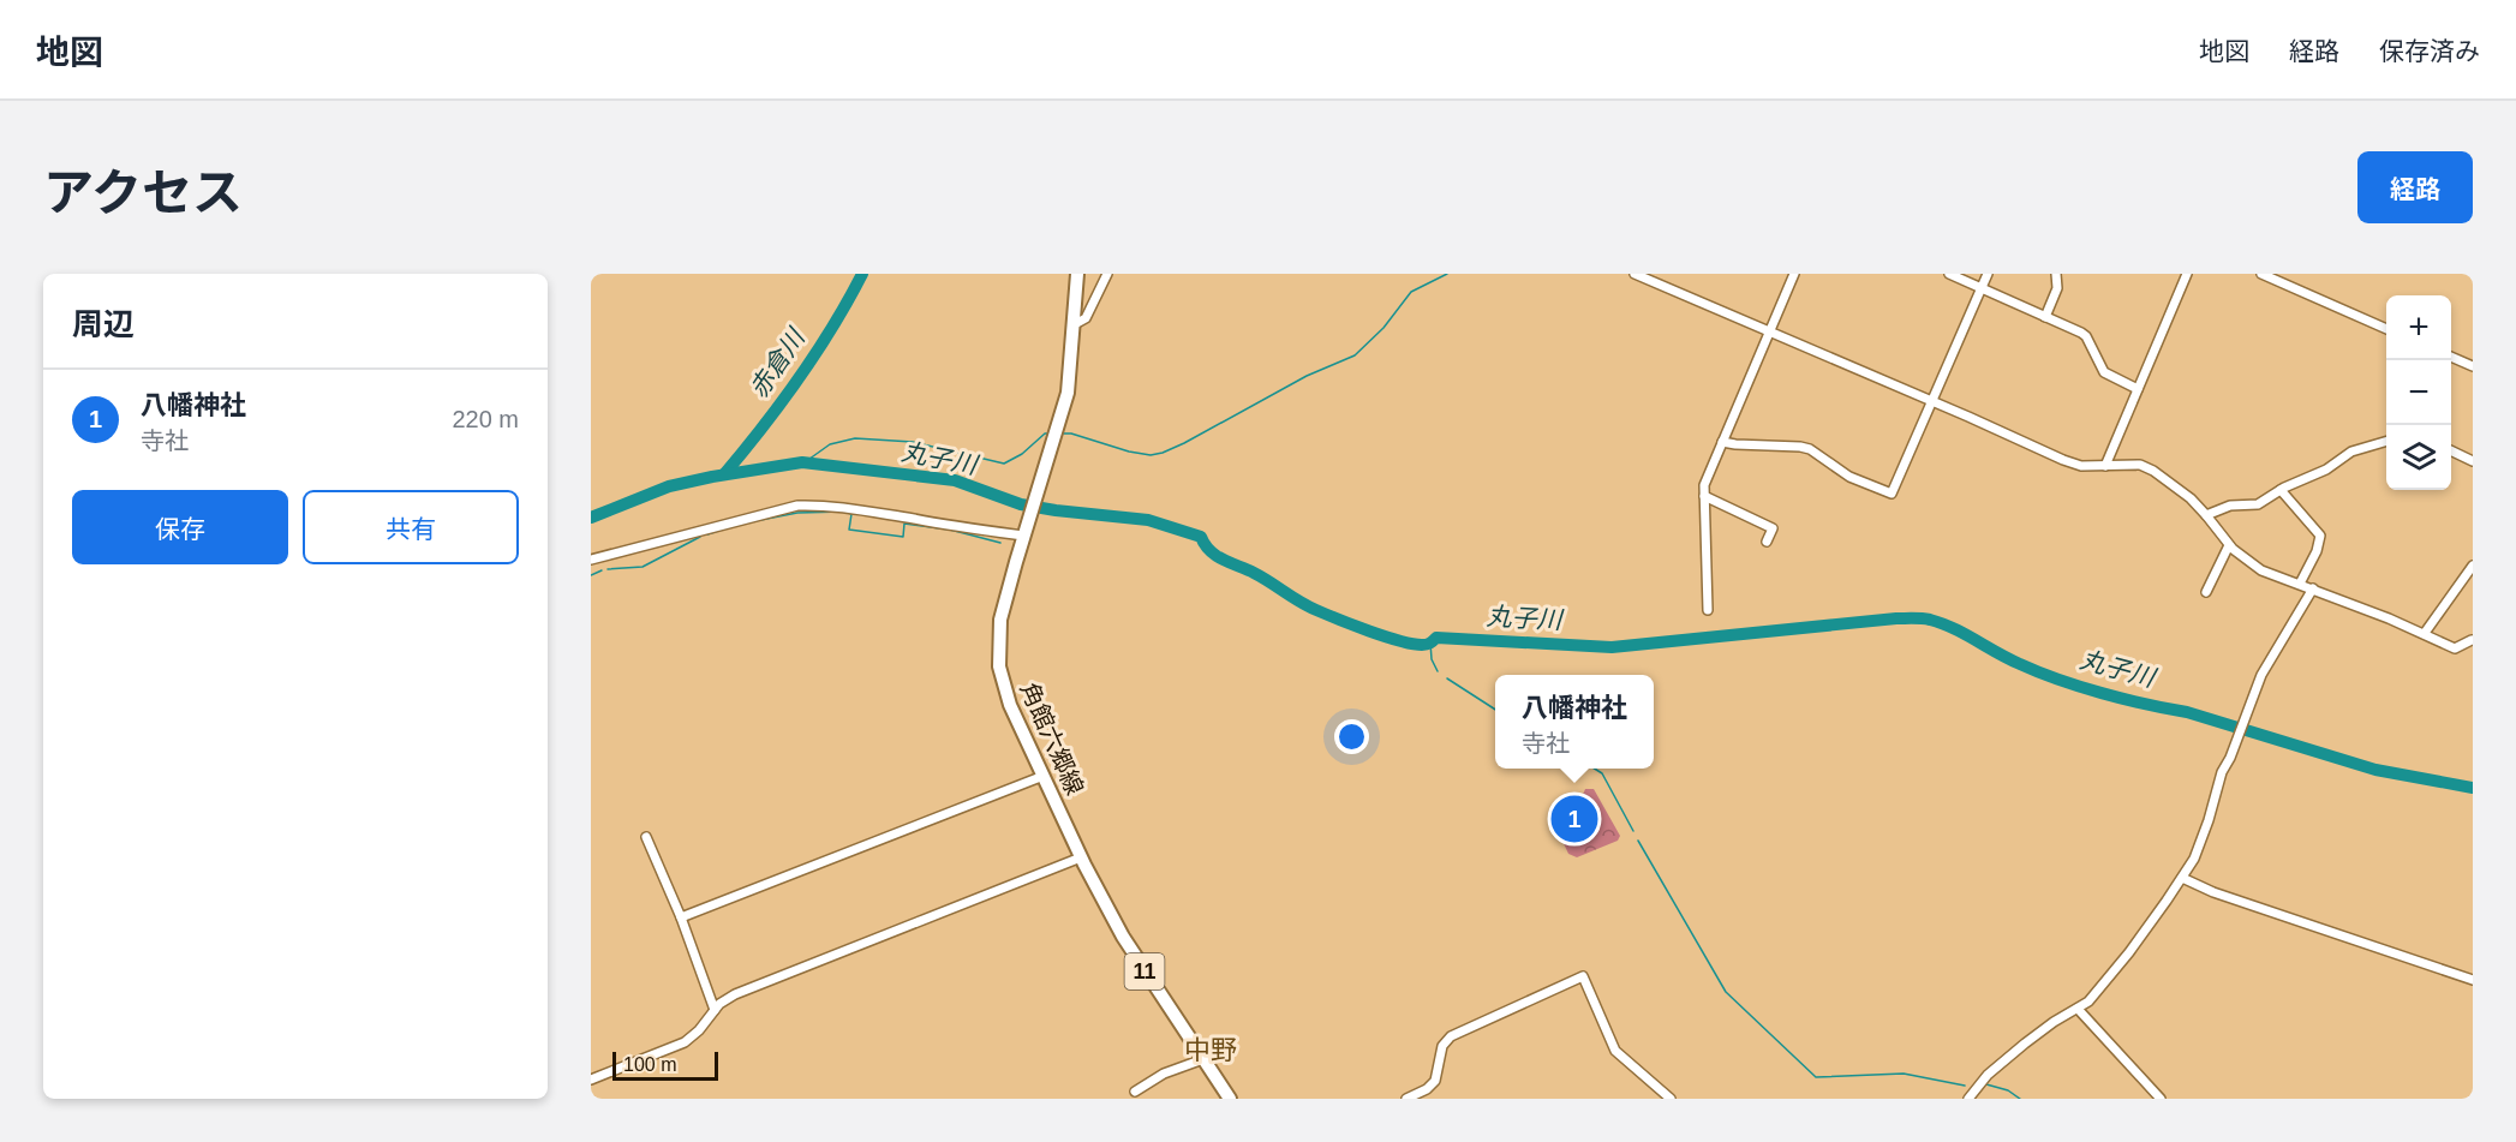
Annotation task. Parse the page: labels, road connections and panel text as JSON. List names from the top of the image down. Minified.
{"streets":{"main road":["角館六郷線","11"]},"districts":["中野"],"water":["赤倉川","丸子川"],"scale_bar":"100 m","page":{"header":"地図","nav":["地図","経路","保存済み"],"title":"アクセス","buttons":["経路",["保存","共有"]],"heading":"周辺","map_buttons":["+","−"],"list":[{"mark":"1","name":"八幡神社","note":"寺社","value":"220 m"}],"popup":["八幡神社","寺社"],"pins":"1","scale":"100 m"}}
